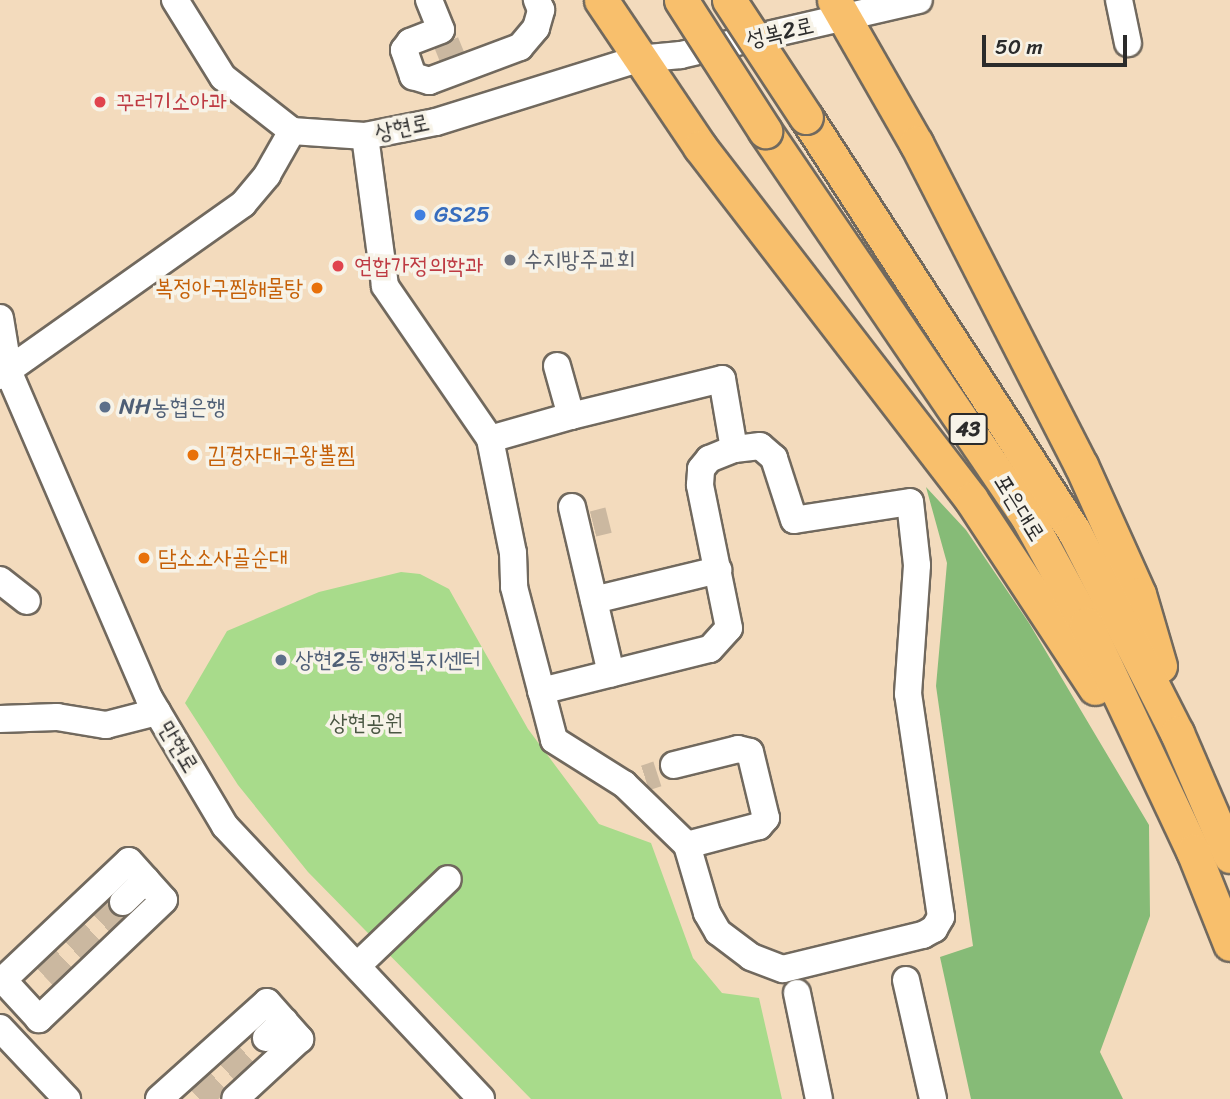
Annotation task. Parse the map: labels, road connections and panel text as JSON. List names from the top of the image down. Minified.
{"streets":{"main road":["43","포은대로"],"street":["성복2로","상현로","만현로"]},"crossings":[["성복2로","상현로"]],"parks":["상현공원"],"places":["꾸러기소아과","GS25","수지방주교회","연합가정의학과","복정아구찜해물탕","NH농협은행","김경자대구왕뽈찜","담소소사골순대","상현2동 행정복지센터"],"scale_bar":"50 m"}
